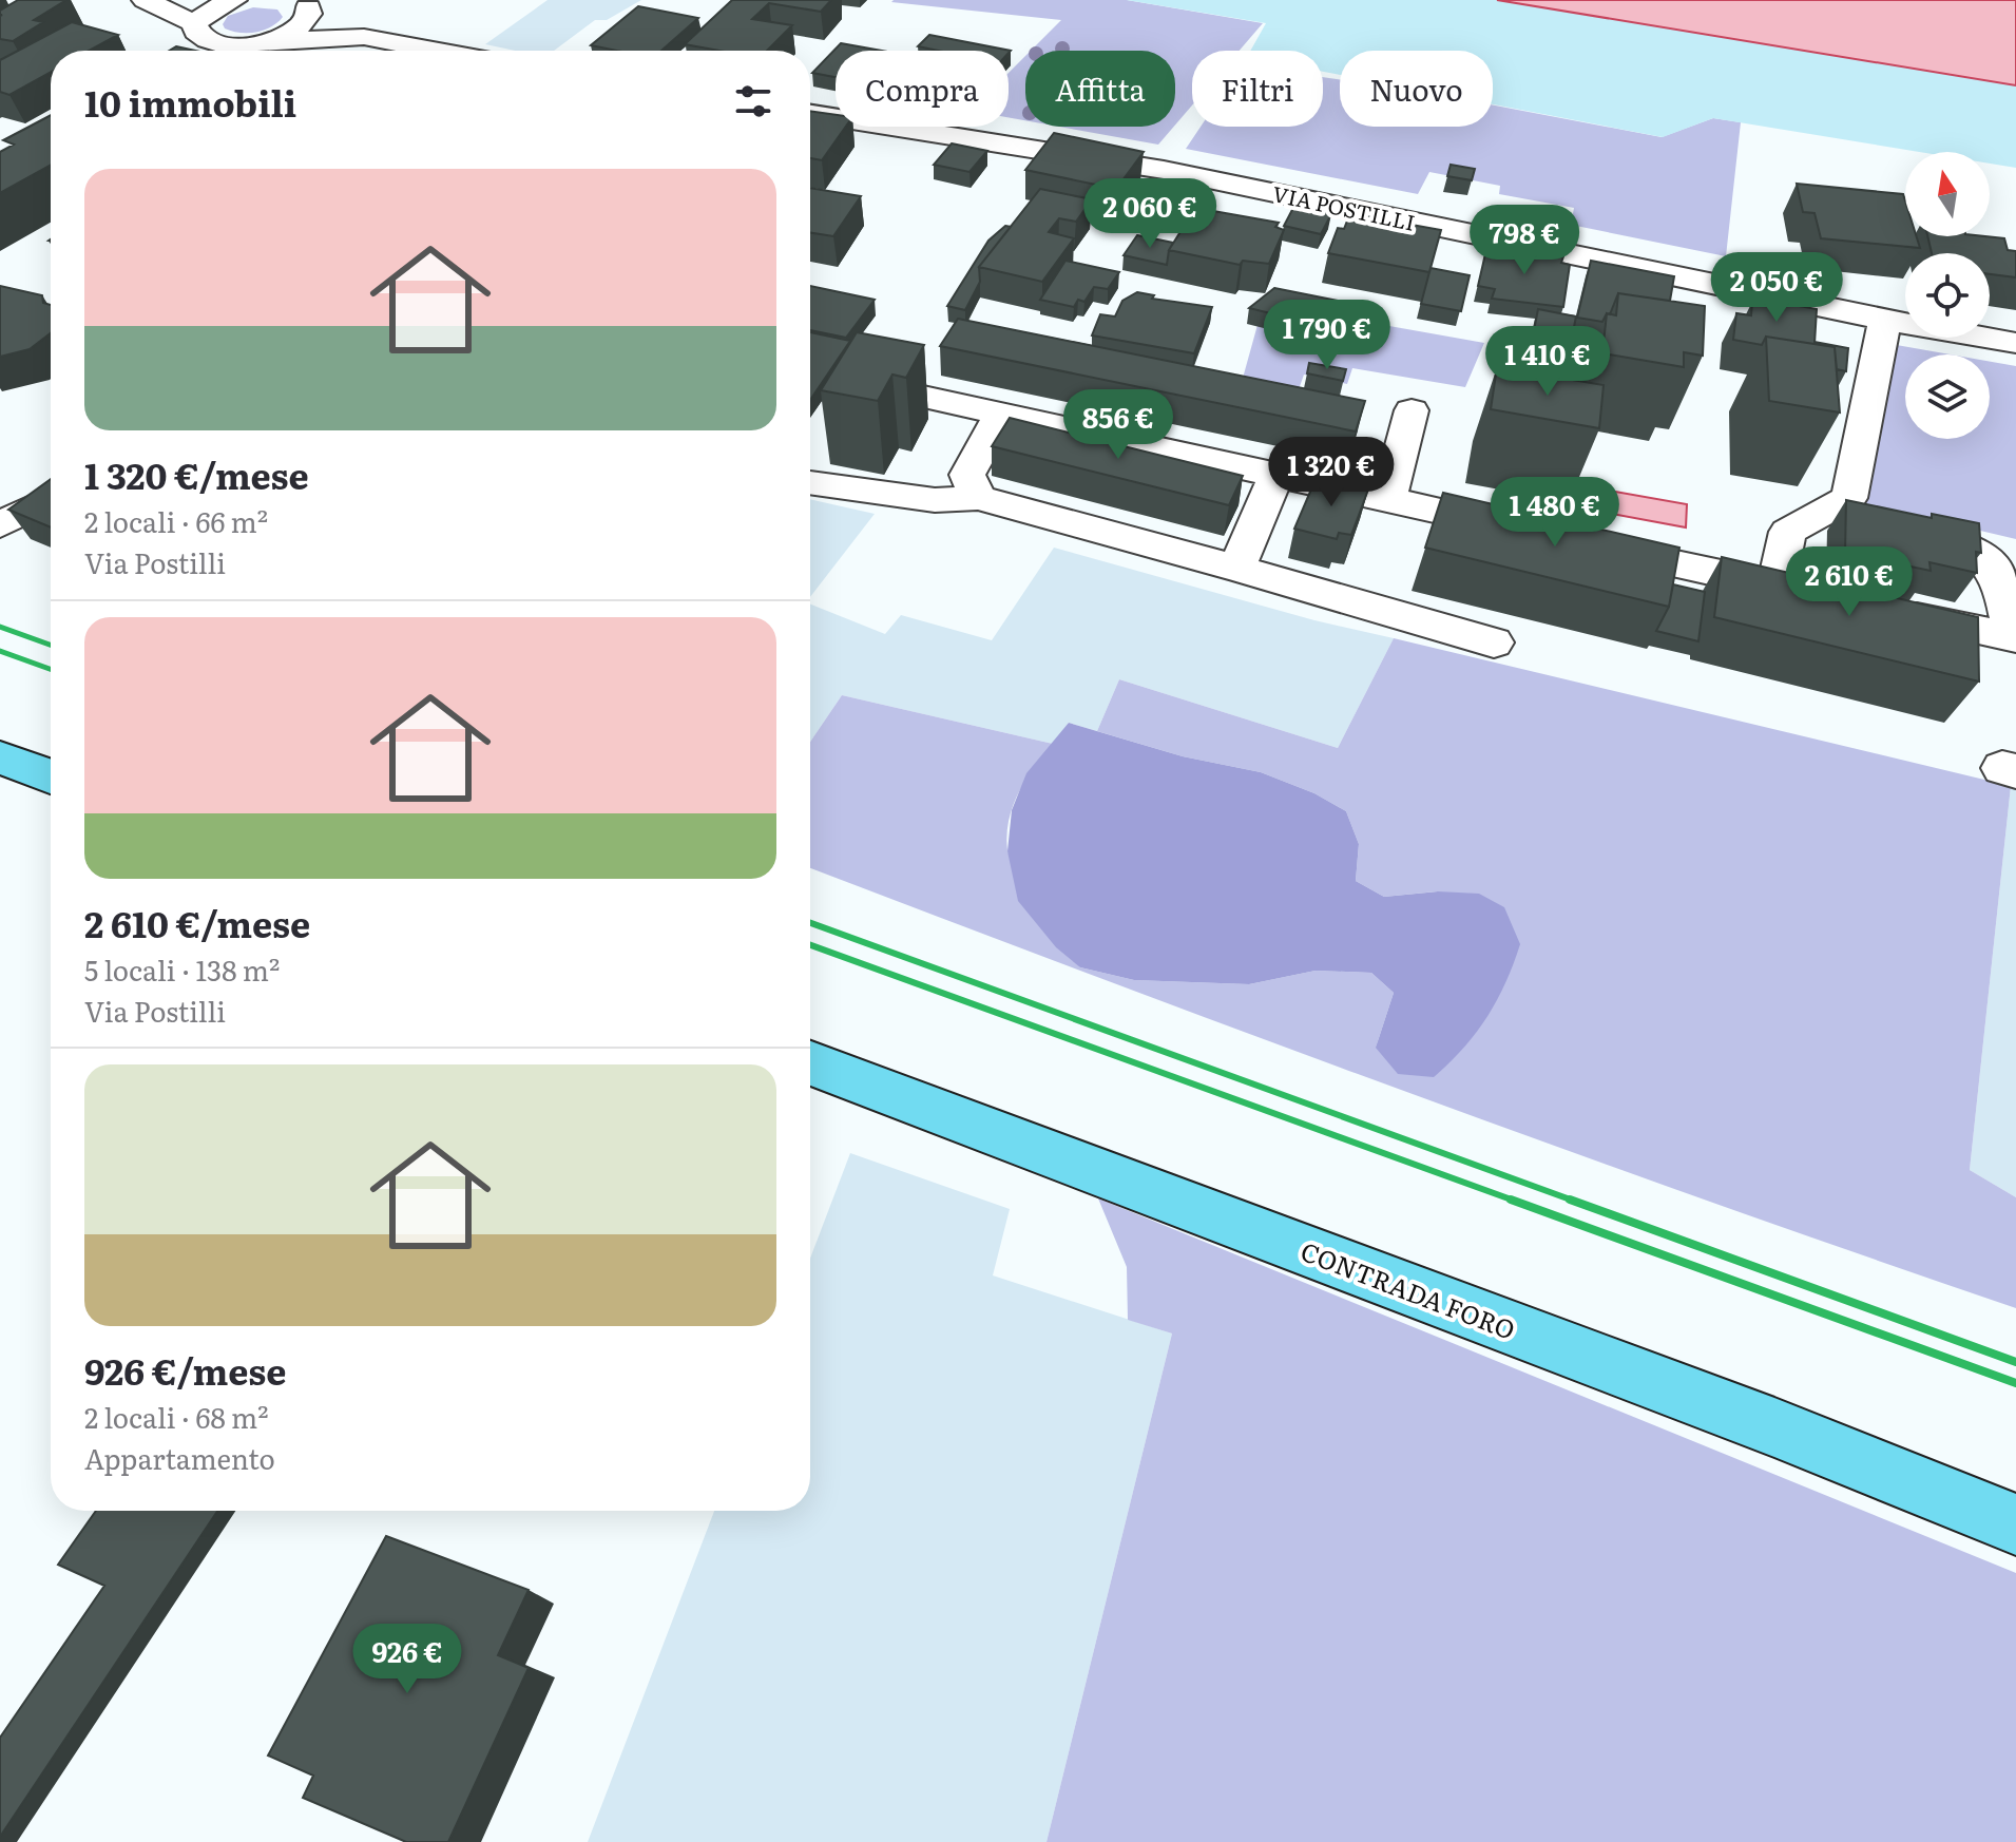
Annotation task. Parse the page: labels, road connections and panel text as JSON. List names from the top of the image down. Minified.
{"streets":{"main road":["CONTRADA FORO"],"street":["VIA POSTILLI"]},"north":"top","page":{"chip":["Compra","Affitta","Filtri","Nuovo"],"heading":"10 immobili","list":[{"name":"1 320 €/mese","note":"2 locali · 66 m² · Via Postilli"},{"name":"2 610 €/mese","note":"5 locali · 138 m² · Via Postilli"},{"name":"926 €/mese","note":"2 locali · 68 m² · Appartamento"}],"price":["2 060 €","798 €","2 050 €","1 790 €","1 410 €","856 €","1 320 €","1 480 €","2 610 €","926 €"]}}
